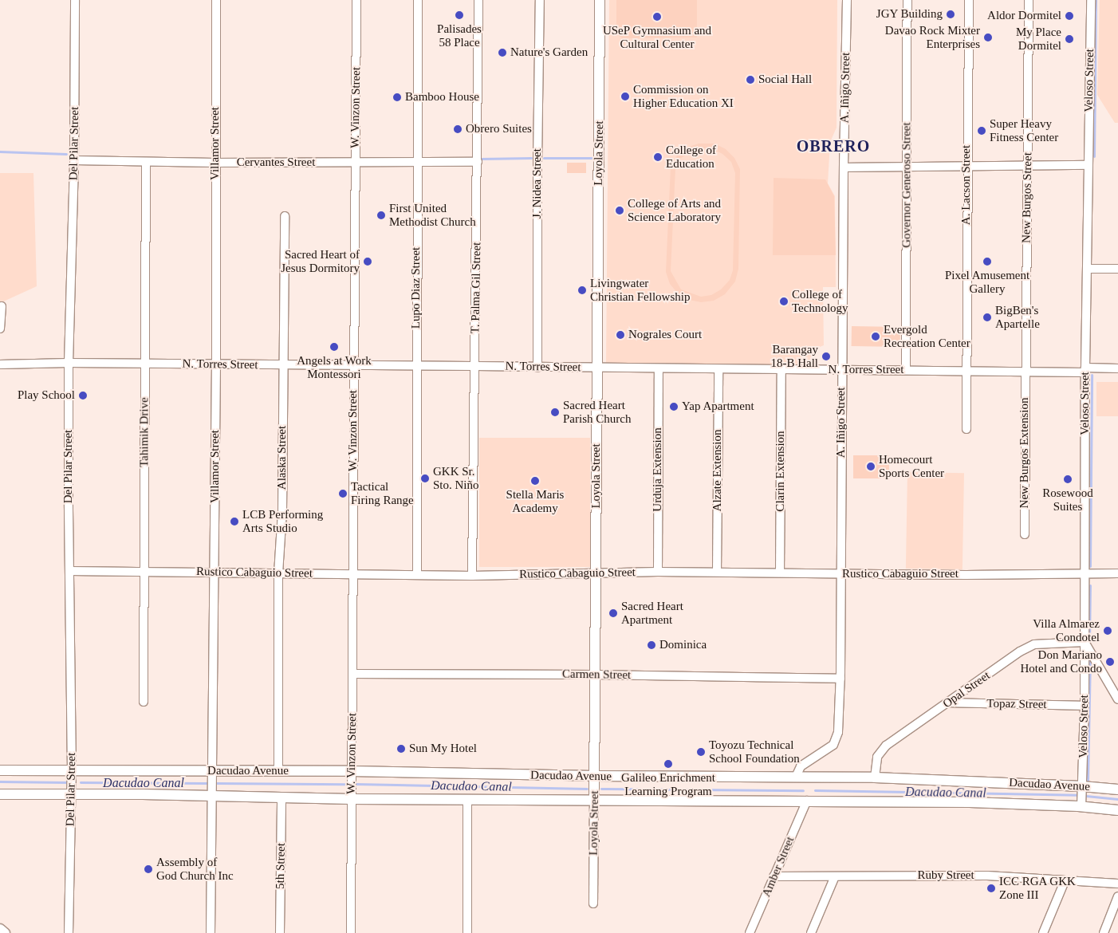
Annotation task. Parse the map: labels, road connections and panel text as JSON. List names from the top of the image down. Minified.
{"streets":{"main road":["Loyola Street","Dacudao Avenue"],"street":["Veloso Street","A. Iñigo Street","W. Vinzon Street","Del Pilar Street","Villamor Street","Cervantes Street","J. Nidea Street","Governor Generoso Street","A. Lacson Street","New Burgos Street","Lupo Diaz Street","T. Palma Gil Street","N. Torres Street","Tahimik Drive","New Burgos Extension","Alaska Street","Urduja Extension","Alzate Extension","Clarin Extension","Rustico Cabaguio Street","Carmen Street","Opal Street","Topaz Street","5th Street","Amber Street","Ruby Street"]},"crossings":[["Veloso Street","N. Torres Street"],["Veloso Street","Rustico Cabaguio Street"],["Veloso Street","Opal Street"],["Veloso Street","Topaz Street"],["Veloso Street","Dacudao Avenue"],["A. Iñigo Street","N. Torres Street"],["A. Iñigo Street","Rustico Cabaguio Street"],["A. Iñigo Street","Carmen Street"],["A. Iñigo Street","Dacudao Avenue"],["W. Vinzon Street","Cervantes Street"],["W. Vinzon Street","N. Torres Street"],["W. Vinzon Street","Rustico Cabaguio Street"],["W. Vinzon Street","Carmen Street"],["W. Vinzon Street","Dacudao Avenue"],["Del Pilar Street","Cervantes Street"],["Del Pilar Street","N. Torres Street"],["Del Pilar Street","Rustico Cabaguio Street"],["Del Pilar Street","Dacudao Avenue"],["Villamor Street","Cervantes Street"],["Villamor Street","N. Torres Street"],["Villamor Street","Rustico Cabaguio Street"],["Villamor Street","Dacudao Avenue"],["Loyola Street","N. Torres Street"],["Loyola Street","Rustico Cabaguio Street"],["Loyola Street","Carmen Street"],["Loyola Street","Dacudao Avenue"],["Cervantes Street","Lupo Diaz Street"],["Cervantes Street","T. Palma Gil Street"],["Cervantes Street","Tahimik Drive"],["J. Nidea Street","N. Torres Street"],["Governor Generoso Street","N. Torres Street"],["A. Lacson Street","N. Torres Street"],["New Burgos Street","N. Torres Street"],["New Burgos Street","New Burgos Extension"],["Lupo Diaz Street","N. Torres Street"],["Lupo Diaz Street","Rustico Cabaguio Street"],["T. Palma Gil Street","N. Torres Street"],["T. Palma Gil Street","Rustico Cabaguio Street"],["N. Torres Street","Tahimik Drive"],["N. Torres Street","New Burgos Extension"],["N. Torres Street","Alaska Street"],["N. Torres Street","Urduja Extension"],["N. Torres Street","Alzate Extension"],["N. Torres Street","Clarin Extension"],["Tahimik Drive","Rustico Cabaguio Street"],["Alaska Street","Rustico Cabaguio Street"],["Alaska Street","Dacudao Avenue"],["Urduja Extension","Rustico Cabaguio Street"],["Alzate Extension","Rustico Cabaguio Street"],["Clarin Extension","Rustico Cabaguio Street"],["Opal Street","Topaz Street"],["Opal Street","Dacudao Avenue"],["Dacudao Avenue","5th Street"],["Dacudao Avenue","Amber Street"],["Amber Street","Ruby Street"]],"districts":["OBRERO"],"water":["Dacudao Canal"],"places":["JGY Building","Palisades 58 Place","Aldor Dormitel","USeP Gymnasium and Cultural Center","Davao Rock Mixter Enterprises","My Place Dormitel","Nature's Garden","Social Hall","Commission on Higher Education XI","Bamboo House","Obrero Suites","Super Heavy Fitness Center","College of Education","College of Arts and Science Laboratory","First United Methodist Church","Sacred Heart of Jesus Dormitory","Pixel Amusement Gallery","Livingwater Christian Fellowship","College of Technology","BigBen's Apartelle","Nograles Court","Evergold Recreation Center","Angels at Work Montessori","Barangay 18-B Hall","Play School","Yap Apartment","Sacred Heart Parish Church","Homecourt Sports Center","GKK Sr. Sto. Niño","Rosewood Suites","Stella Maris Academy","Tactical Firing Range","LCB Performing Arts Studio","Sacred Heart Apartment","Villa Almarez Condotel","Dominica","Don Mariano Hotel and Condo","Sun My Hotel","Toyozu Technical School Foundation","Galileo Enrichment Learning Program","Assembly of God Church Inc","ICC RGA GKK Zone III"]}
